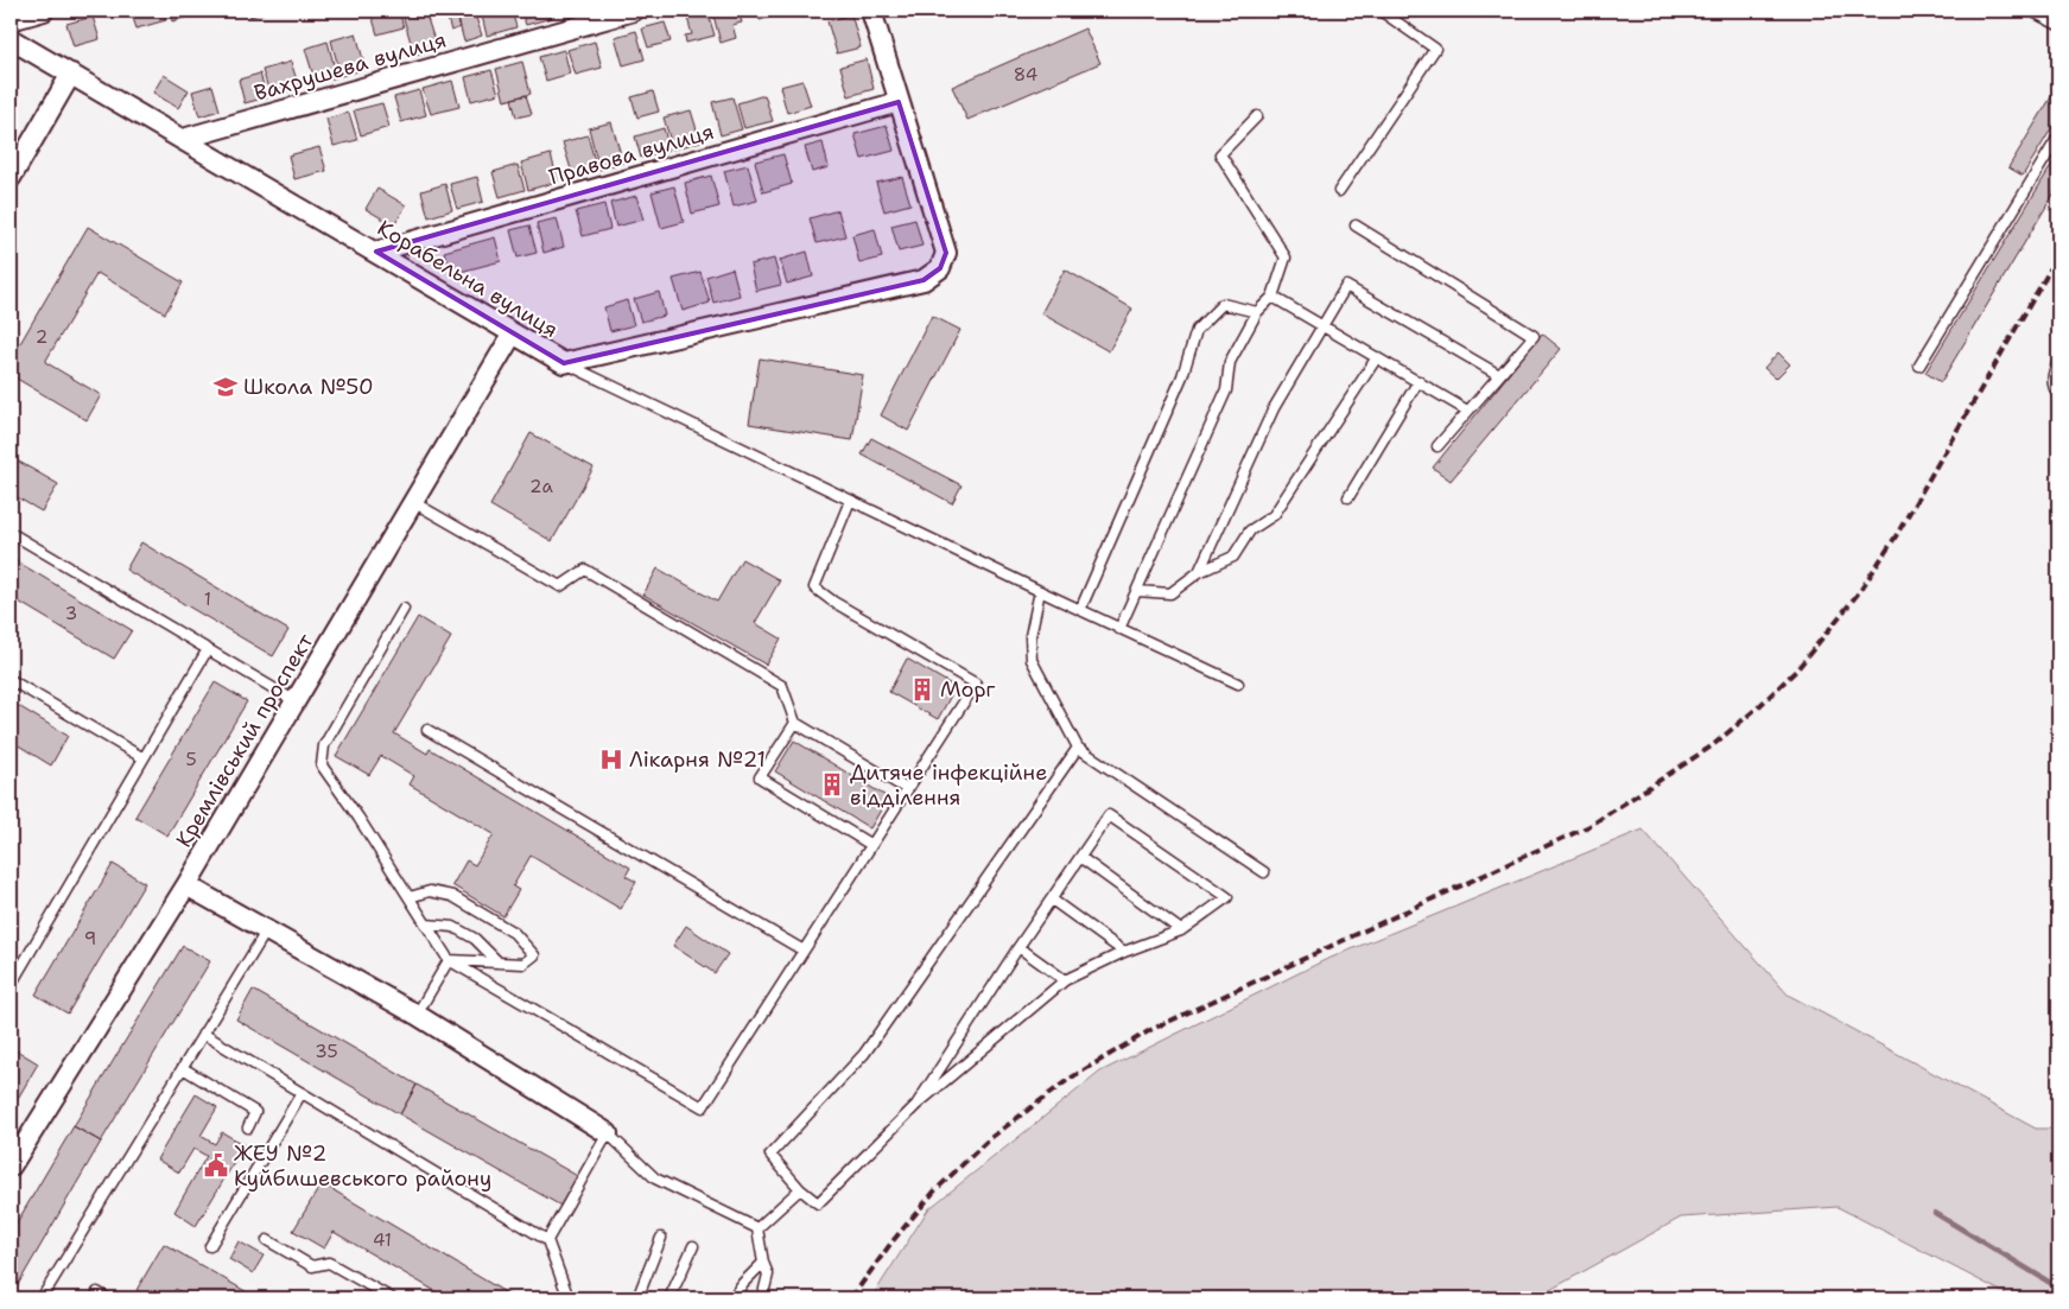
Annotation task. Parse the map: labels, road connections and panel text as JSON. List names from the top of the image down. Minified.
{"streets":{"street":["Вахрушева вулиця","Правова вулиця","Корабельна вулиця","Кремлівський проспект"]},"crossings":[["Вахрушева вулиця","Корабельна вулиця"],["Правова вулиця","Корабельна вулиця"],["Корабельна вулиця","Кремлівський проспект"]],"places":{"school or university":["Школа №50"],"building":["Морг","Дитяче інфекційне відділення"],"hospital":["Лікарня №21"],"public building":["ЖЕУ №2 Куйбишевського району"]},"house_numbers":["84","2","2а","1","3","5","9","35","41"]}
